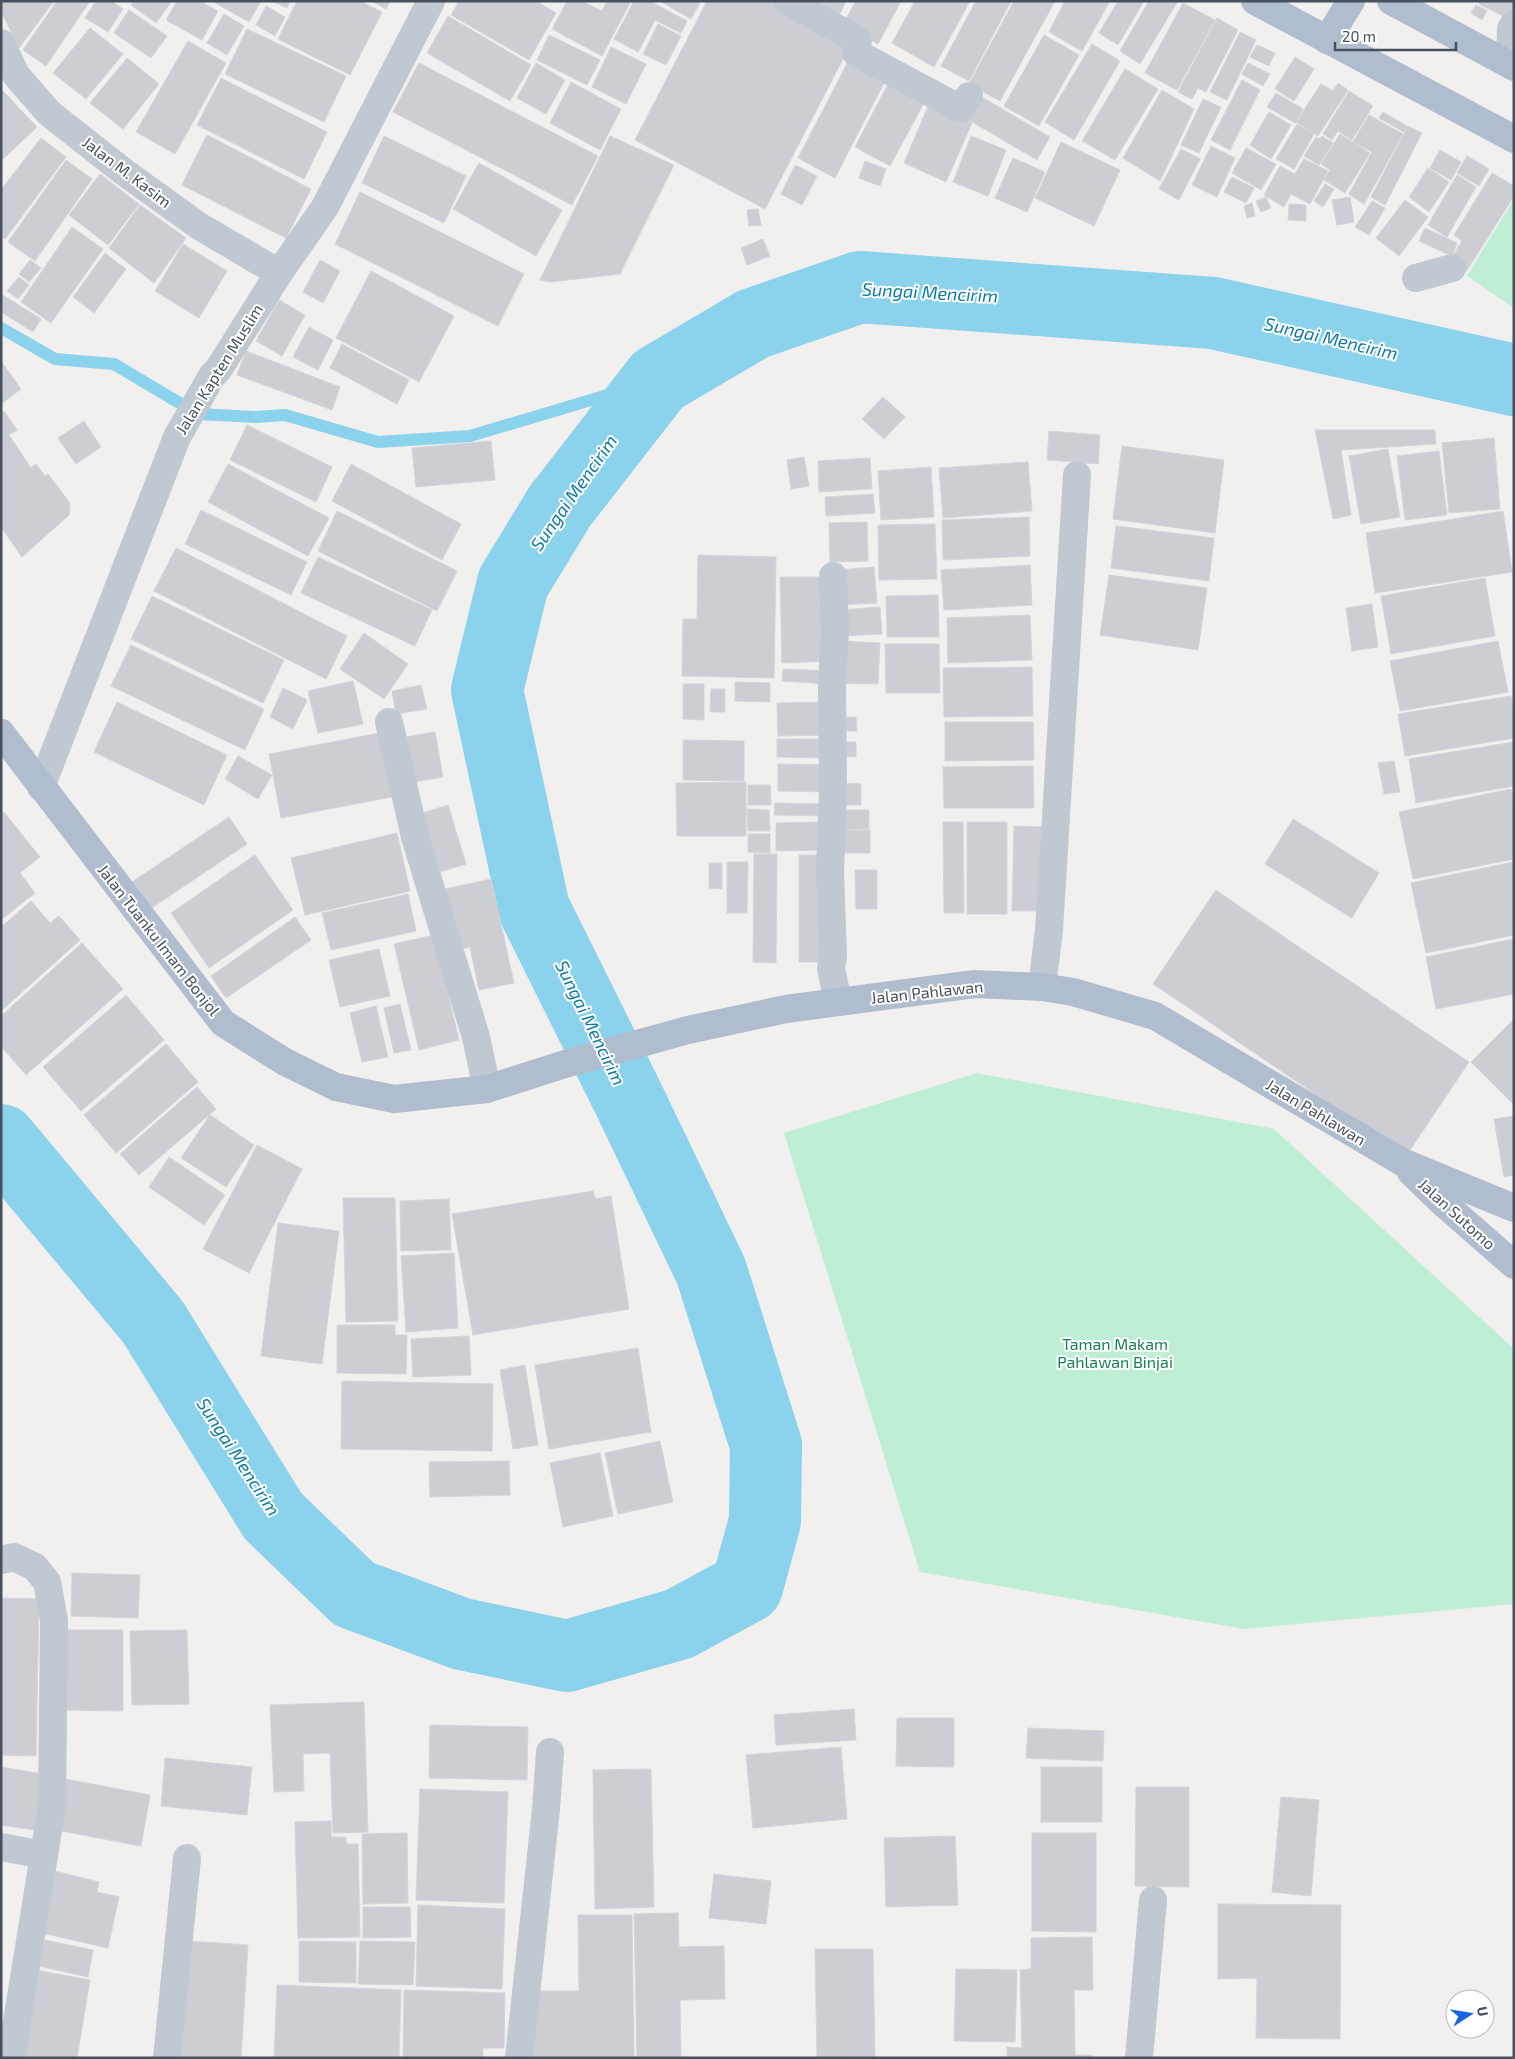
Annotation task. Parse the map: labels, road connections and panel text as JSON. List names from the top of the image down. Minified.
{"streets":{"main road":["Jalan Tuanku Imam Bonjol","Jalan Pahlawan","Jalan Sutomo"],"street":["Jalan M. Kasim","Jalan Kapten Muslim"]},"crossings":[["Jalan M. Kasim","Jalan Kapten Muslim"],["Jalan Kapten Muslim","Jalan Tuanku Imam Bonjol"],["Jalan Tuanku Imam Bonjol","Jalan Pahlawan"],["Jalan Pahlawan","Jalan Sutomo"]],"water":["Sungai Mencirim"],"parks":["Taman Makam Pahlawan Binjai"],"scale_bar":"20 m","north":"right"}
